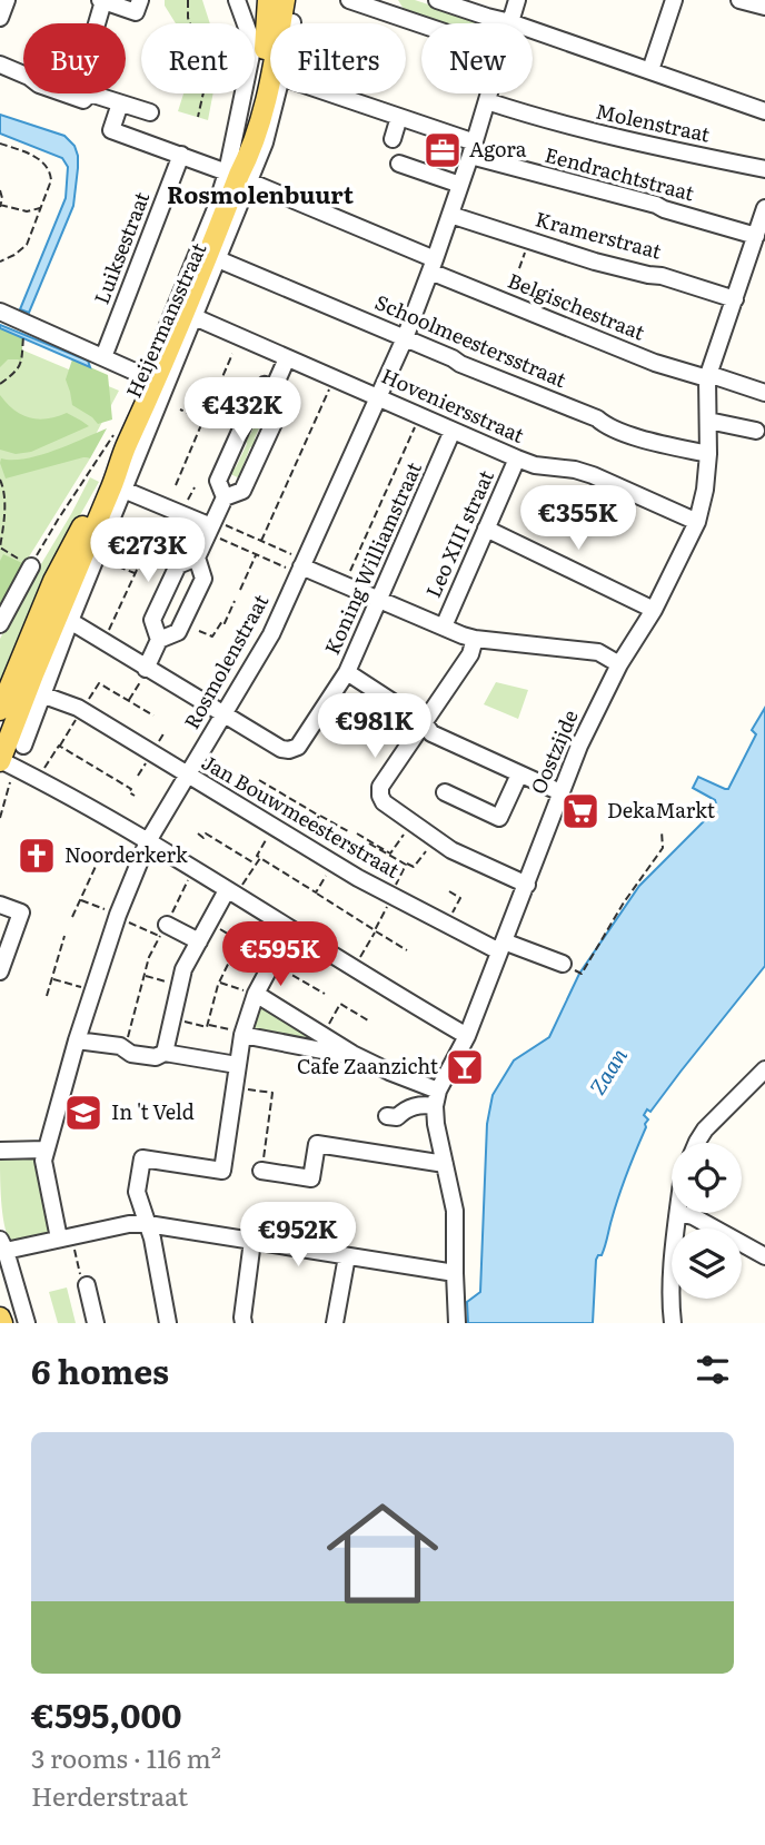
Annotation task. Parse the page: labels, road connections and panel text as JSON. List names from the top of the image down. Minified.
{"streets":{"main road":["Heijermansstraat"],"street":["Molenstraat","Eendrachtstraat","Kramerstraat","Luiksestraat","Belgischestraat","Schoolmeestersstraat","Hoveniersstraat","Leo XIII straat","Koning Williamstraat","Rosmolenstraat","Oostzijde","Jan Bouwmeesterstraat"]},"crossings":[["Molenstraat","Rosmolenstraat"],["Eendrachtstraat","Rosmolenstraat"],["Eendrachtstraat","Oostzijde"],["Kramerstraat","Rosmolenstraat"],["Kramerstraat","Oostzijde"],["Luiksestraat","Belgischestraat"],["Luiksestraat","Heijermansstraat"],["Belgischestraat","Heijermansstraat"],["Belgischestraat","Rosmolenstraat"],["Belgischestraat","Oostzijde"],["Heijermansstraat","Schoolmeestersstraat"],["Heijermansstraat","Hoveniersstraat"],["Heijermansstraat","Jan Bouwmeesterstraat"],["Schoolmeestersstraat","Rosmolenstraat"],["Schoolmeestersstraat","Oostzijde"],["Hoveniersstraat","Leo XIII straat"],["Hoveniersstraat","Koning Williamstraat"],["Hoveniersstraat","Rosmolenstraat"],["Hoveniersstraat","Oostzijde"],["Koning Williamstraat","Rosmolenstraat"],["Rosmolenstraat","Jan Bouwmeesterstraat"],["Oostzijde","Jan Bouwmeesterstraat"]],"districts":["Rosmolenbuurt"],"water":["Zaan"],"places":{"office":["Agora"],"supermarket":["DekaMarkt"],"church":["Noorderkerk"],"bar":["Cafe Zaanzicht"],"school or university":["In 't Veld"]},"page":{"chip":["Buy","Rent","Filters","New"],"price":["€432K","€355K","€273K","€981K","€595K","€952K"],"heading":"6 homes","list":[{"name":"€595,000","note":"3 rooms · 116 m² · Herderstraat"}]}}
